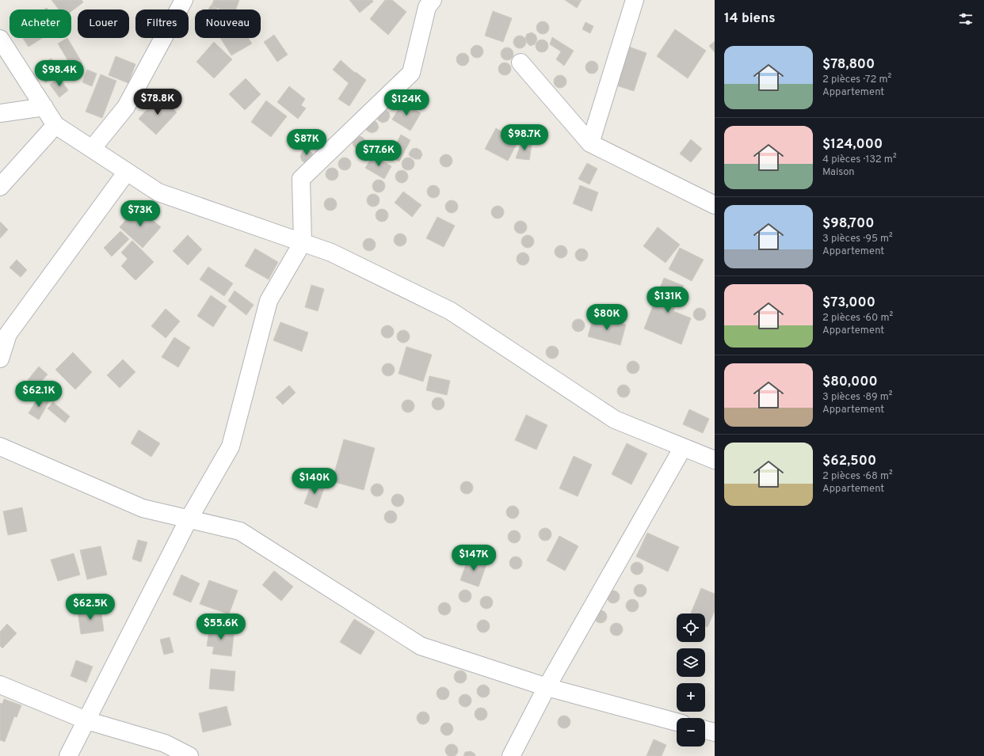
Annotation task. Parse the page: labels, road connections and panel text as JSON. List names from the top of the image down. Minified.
{"page":{"heading":"14 biens","chip":["Acheter","Louer","Filtres","Nouveau"],"list":[{"name":"$78,800","note":"2 pièces · 72 m² · Appartement"},{"name":"$124,000","note":"4 pièces · 132 m² · Maison"},{"name":"$98,700","note":"3 pièces · 95 m² · Appartement"},{"name":"$73,000","note":"2 pièces · 60 m² · Appartement"},{"name":"$80,000","note":"3 pièces · 89 m² · Appartement"},{"name":"$62,500","note":"2 pièces · 68 m² · Appartement"}],"price":["$98.4K","$78.8K","$124K","$98.7K","$87K","$77.6K","$73K","$131K","$80K","$62.1K","$140K","$147K","$62.5K","$55.6K"],"map_buttons":["+","−"]}}
